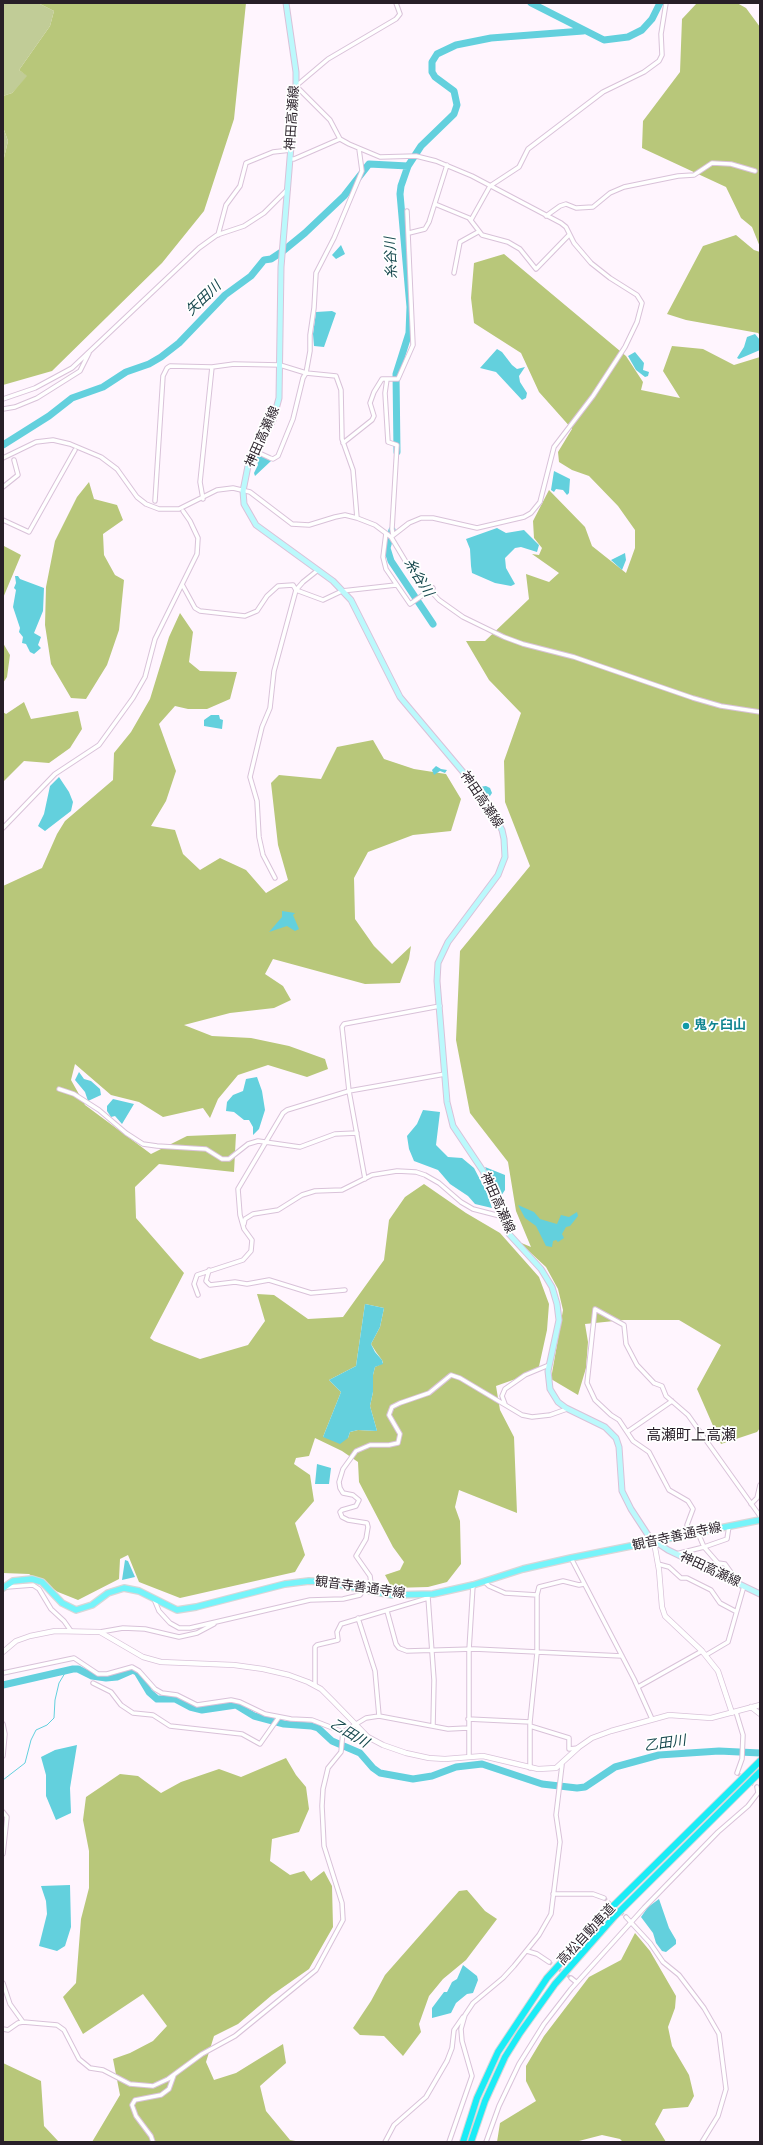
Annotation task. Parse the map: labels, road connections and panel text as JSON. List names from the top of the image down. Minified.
{"streets":{"highway":["高松自動車道"],"main road":["神田高瀬線","観音寺善通寺線"]},"crossings":[["神田高瀬線","観音寺善通寺線"]],"districts":["高瀬町上高瀬"],"water":["糸谷川","矢田川","乙田川"],"places":["鬼ヶ臼山"]}
